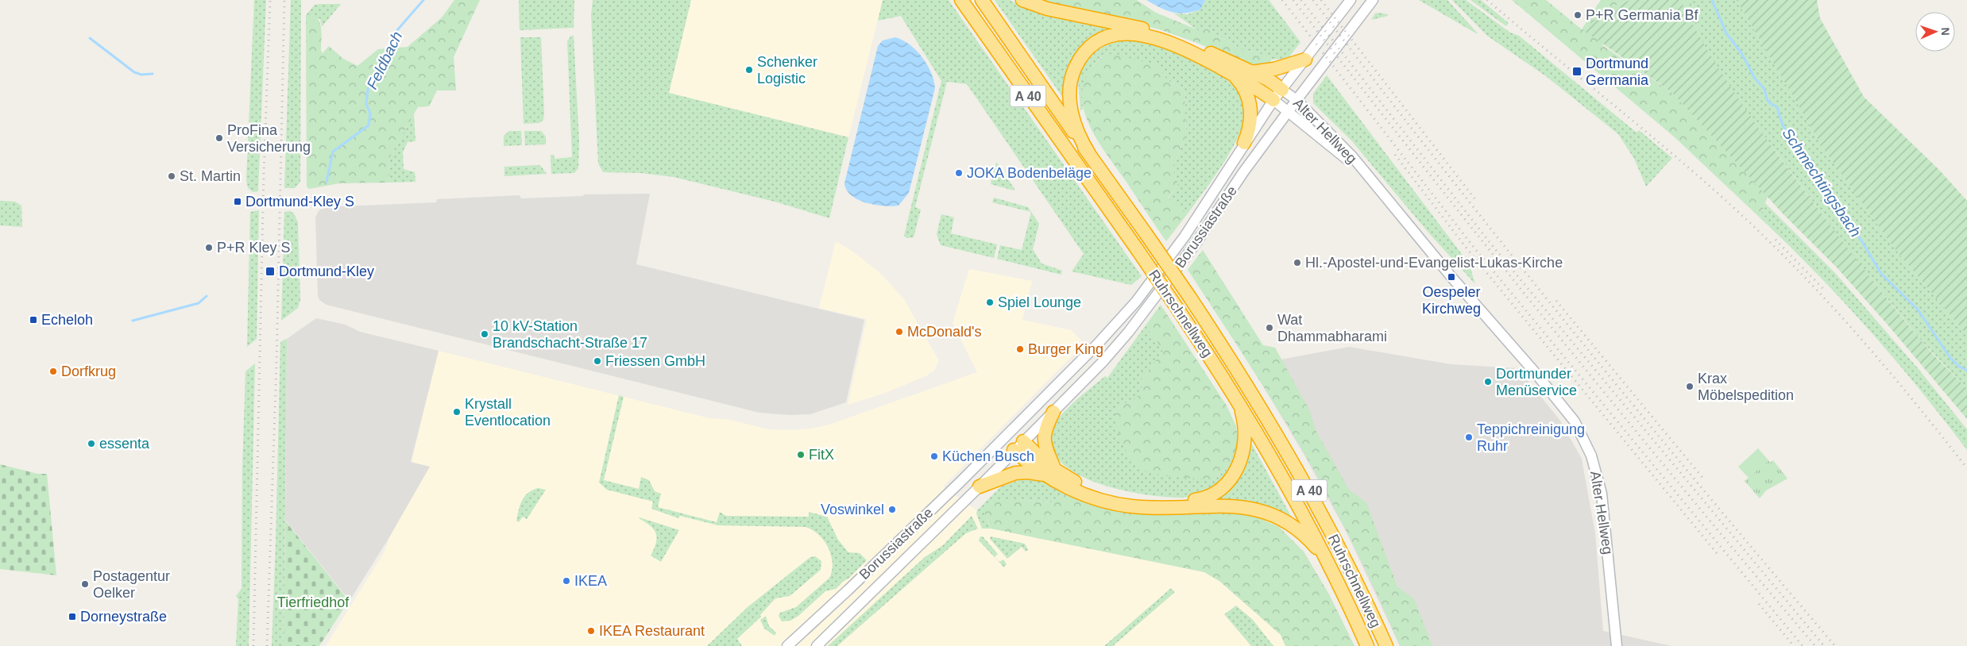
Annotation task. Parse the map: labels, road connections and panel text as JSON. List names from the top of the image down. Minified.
{"streets":{"highway":["A 40","Ruhrschnellweg"],"main road":["Alter Hellweg","Borussiastraße"]},"crossings":[["Alter Hellweg","Borussiastraße"]],"water":["Feldbach","Schmechtingsbach"],"parks":["Tierfriedhof"],"places":{"other":["P+R Germania Bf","Schenker Logistic","ProFina Versicherung","JOKA Bodenbeläge","St. Martin","P+R Kley S","Hl.-Apostel-und-Evangelist-Lukas-Kirche","Spiel Lounge","Wat Dhammabharami","McDonald's","10 kV-Station Brandschacht-Straße 17","Burger King","Friessen GmbH","Dorfkrug","Dortmunder Menüservice","Krax Möbelspedition","Krystall Eventlocation","Teppichreinigung Ruhr","essenta","FitX","Küchen Busch","Voswinkel","IKEA","Postagentur Oelker","IKEA Restaurant"],"transit":["Dortmund Germania","Dortmund-Kley S","Dortmund-Kley","Oespeler Kirchweg","Echeloh","Dorneystraße"]},"north":"right"}
